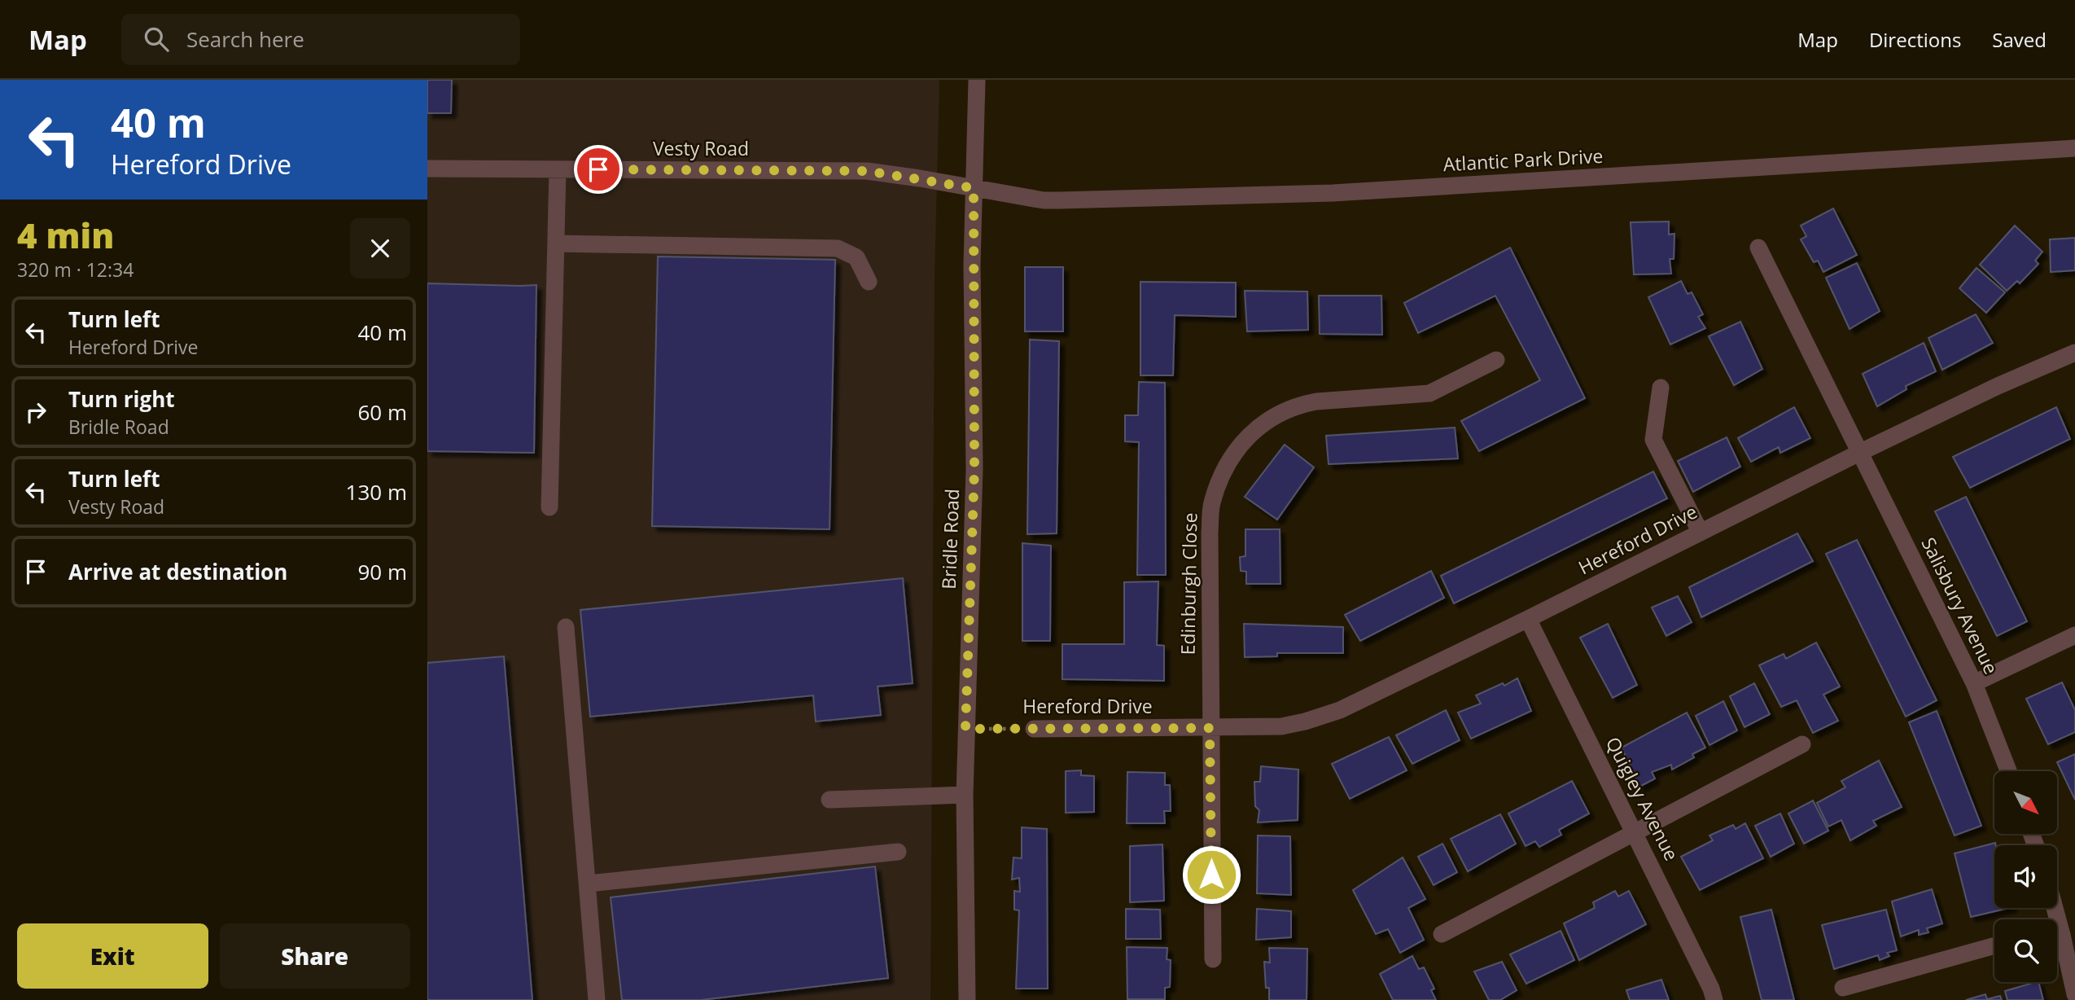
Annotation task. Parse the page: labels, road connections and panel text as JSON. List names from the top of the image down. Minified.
{"streets":{"street":["Vesty Road","Atlantic Park Drive","Bridle Road","Hereford Drive","Edinburgh Close","Salisbury Avenue","Quigley Avenue"]},"crossings":[["Vesty Road","Atlantic Park Drive"],["Vesty Road","Bridle Road"],["Atlantic Park Drive","Bridle Road"],["Bridle Road","Hereford Drive"],["Hereford Drive","Edinburgh Close"],["Hereford Drive","Salisbury Avenue"],["Hereford Drive","Quigley Avenue"]],"north":"bottom right","page":{"header":"Map","search":"Search here","nav":["Map","Directions","Saved"],"turn":["40 m","Hereford Drive"],"heading":["4 min","320 m · 12:34"],"list":[{"name":"Turn left","note":"Hereford Drive","value":"40 m"},{"name":"Turn right","note":"Bridle Road","value":"60 m"},{"name":"Turn left","note":"Vesty Road","value":"130 m"},{"name":"Arrive at destination","value":"90 m"}],"buttons":["Exit","Share"]}}
